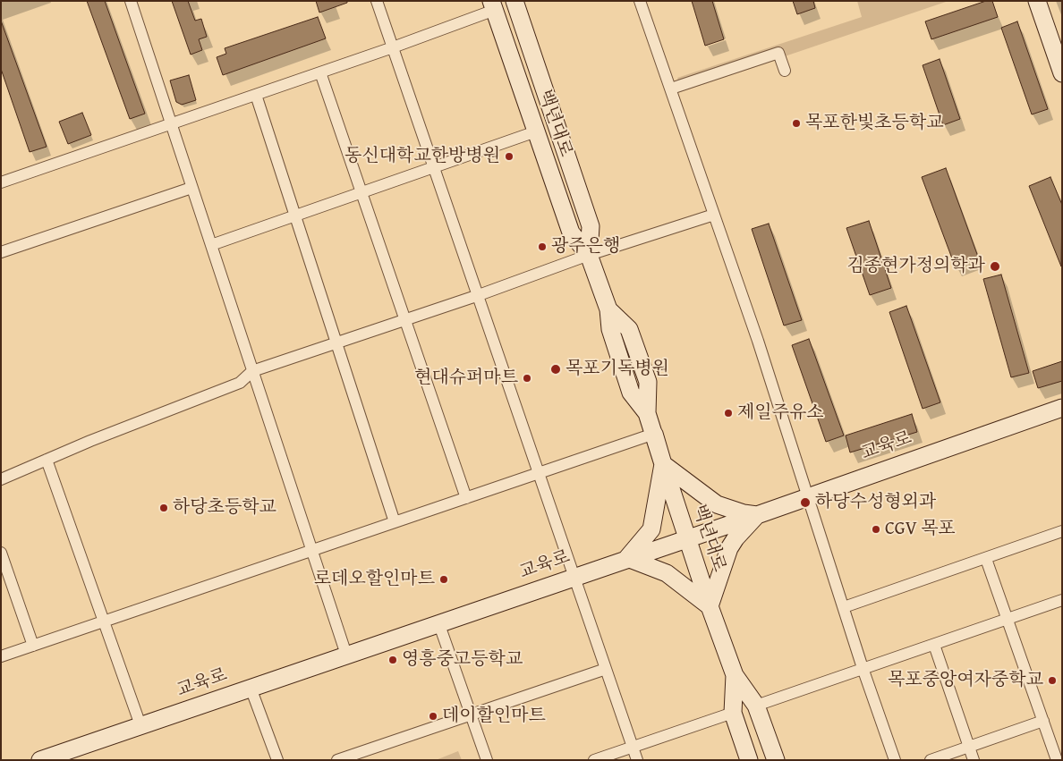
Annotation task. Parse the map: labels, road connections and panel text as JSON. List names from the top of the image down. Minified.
{"streets":{"street":["백년대로","교육로"]},"crossings":[["백년대로","교육로"]],"places":["목포한빛초등학교","동신대학교한방병원","광주은행","김종현가정의학과","목포기독병원","현대슈퍼마트","제일주유소","하당수성형외과","하당초등학교","CGV 목포","로데오할인마트","영흥중고등학교","목포중앙여자중학교","데이할인마트"]}
